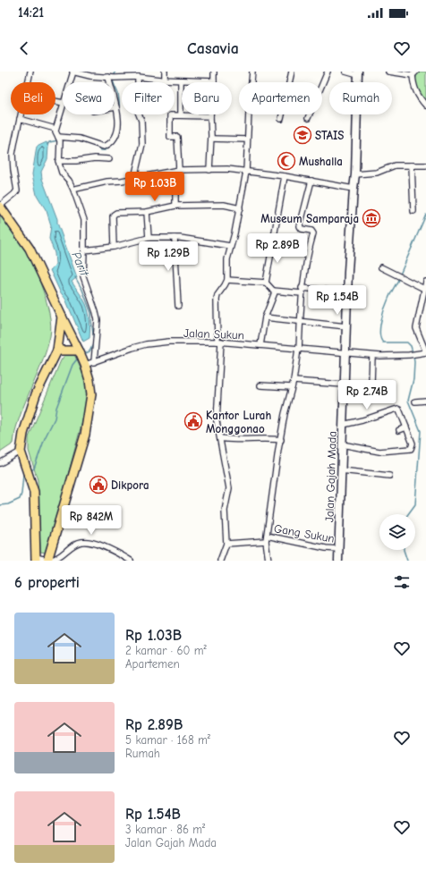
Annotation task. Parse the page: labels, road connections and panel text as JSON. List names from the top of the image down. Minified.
{"streets":{"main road":["Jalan Gajah Mada"],"street":["Jalan Sukun","Gang Sukun"]},"crossings":[["Jalan Sukun","Jalan Gajah Mada"],["Jalan Gajah Mada","Gang Sukun"]],"water":["Parit"],"places":{"school or university":["STAIS"],"mosque":["Mushalla"],"museum":["Museum Samparaja"],"public building":["Kantor Lurah Monggonao","Dikpora"]},"page":{"status":"14:21","header":"Casavia","chip":["Beli","Sewa","Filter","Baru","Apartemen","Rumah"],"price":["Rp 1.03B","Rp 2.89B","Rp 1.29B","Rp 1.54B","Rp 2.74B","Rp 842M"],"heading":"6 properti","list":[{"name":"Rp 1.03B","note":"2 kamar · 60 m² · Apartemen"},{"name":"Rp 2.89B","note":"5 kamar · 168 m² · Rumah"},{"name":"Rp 1.54B","note":"3 kamar · 86 m² · Jalan Gajah Mada"}]}}
